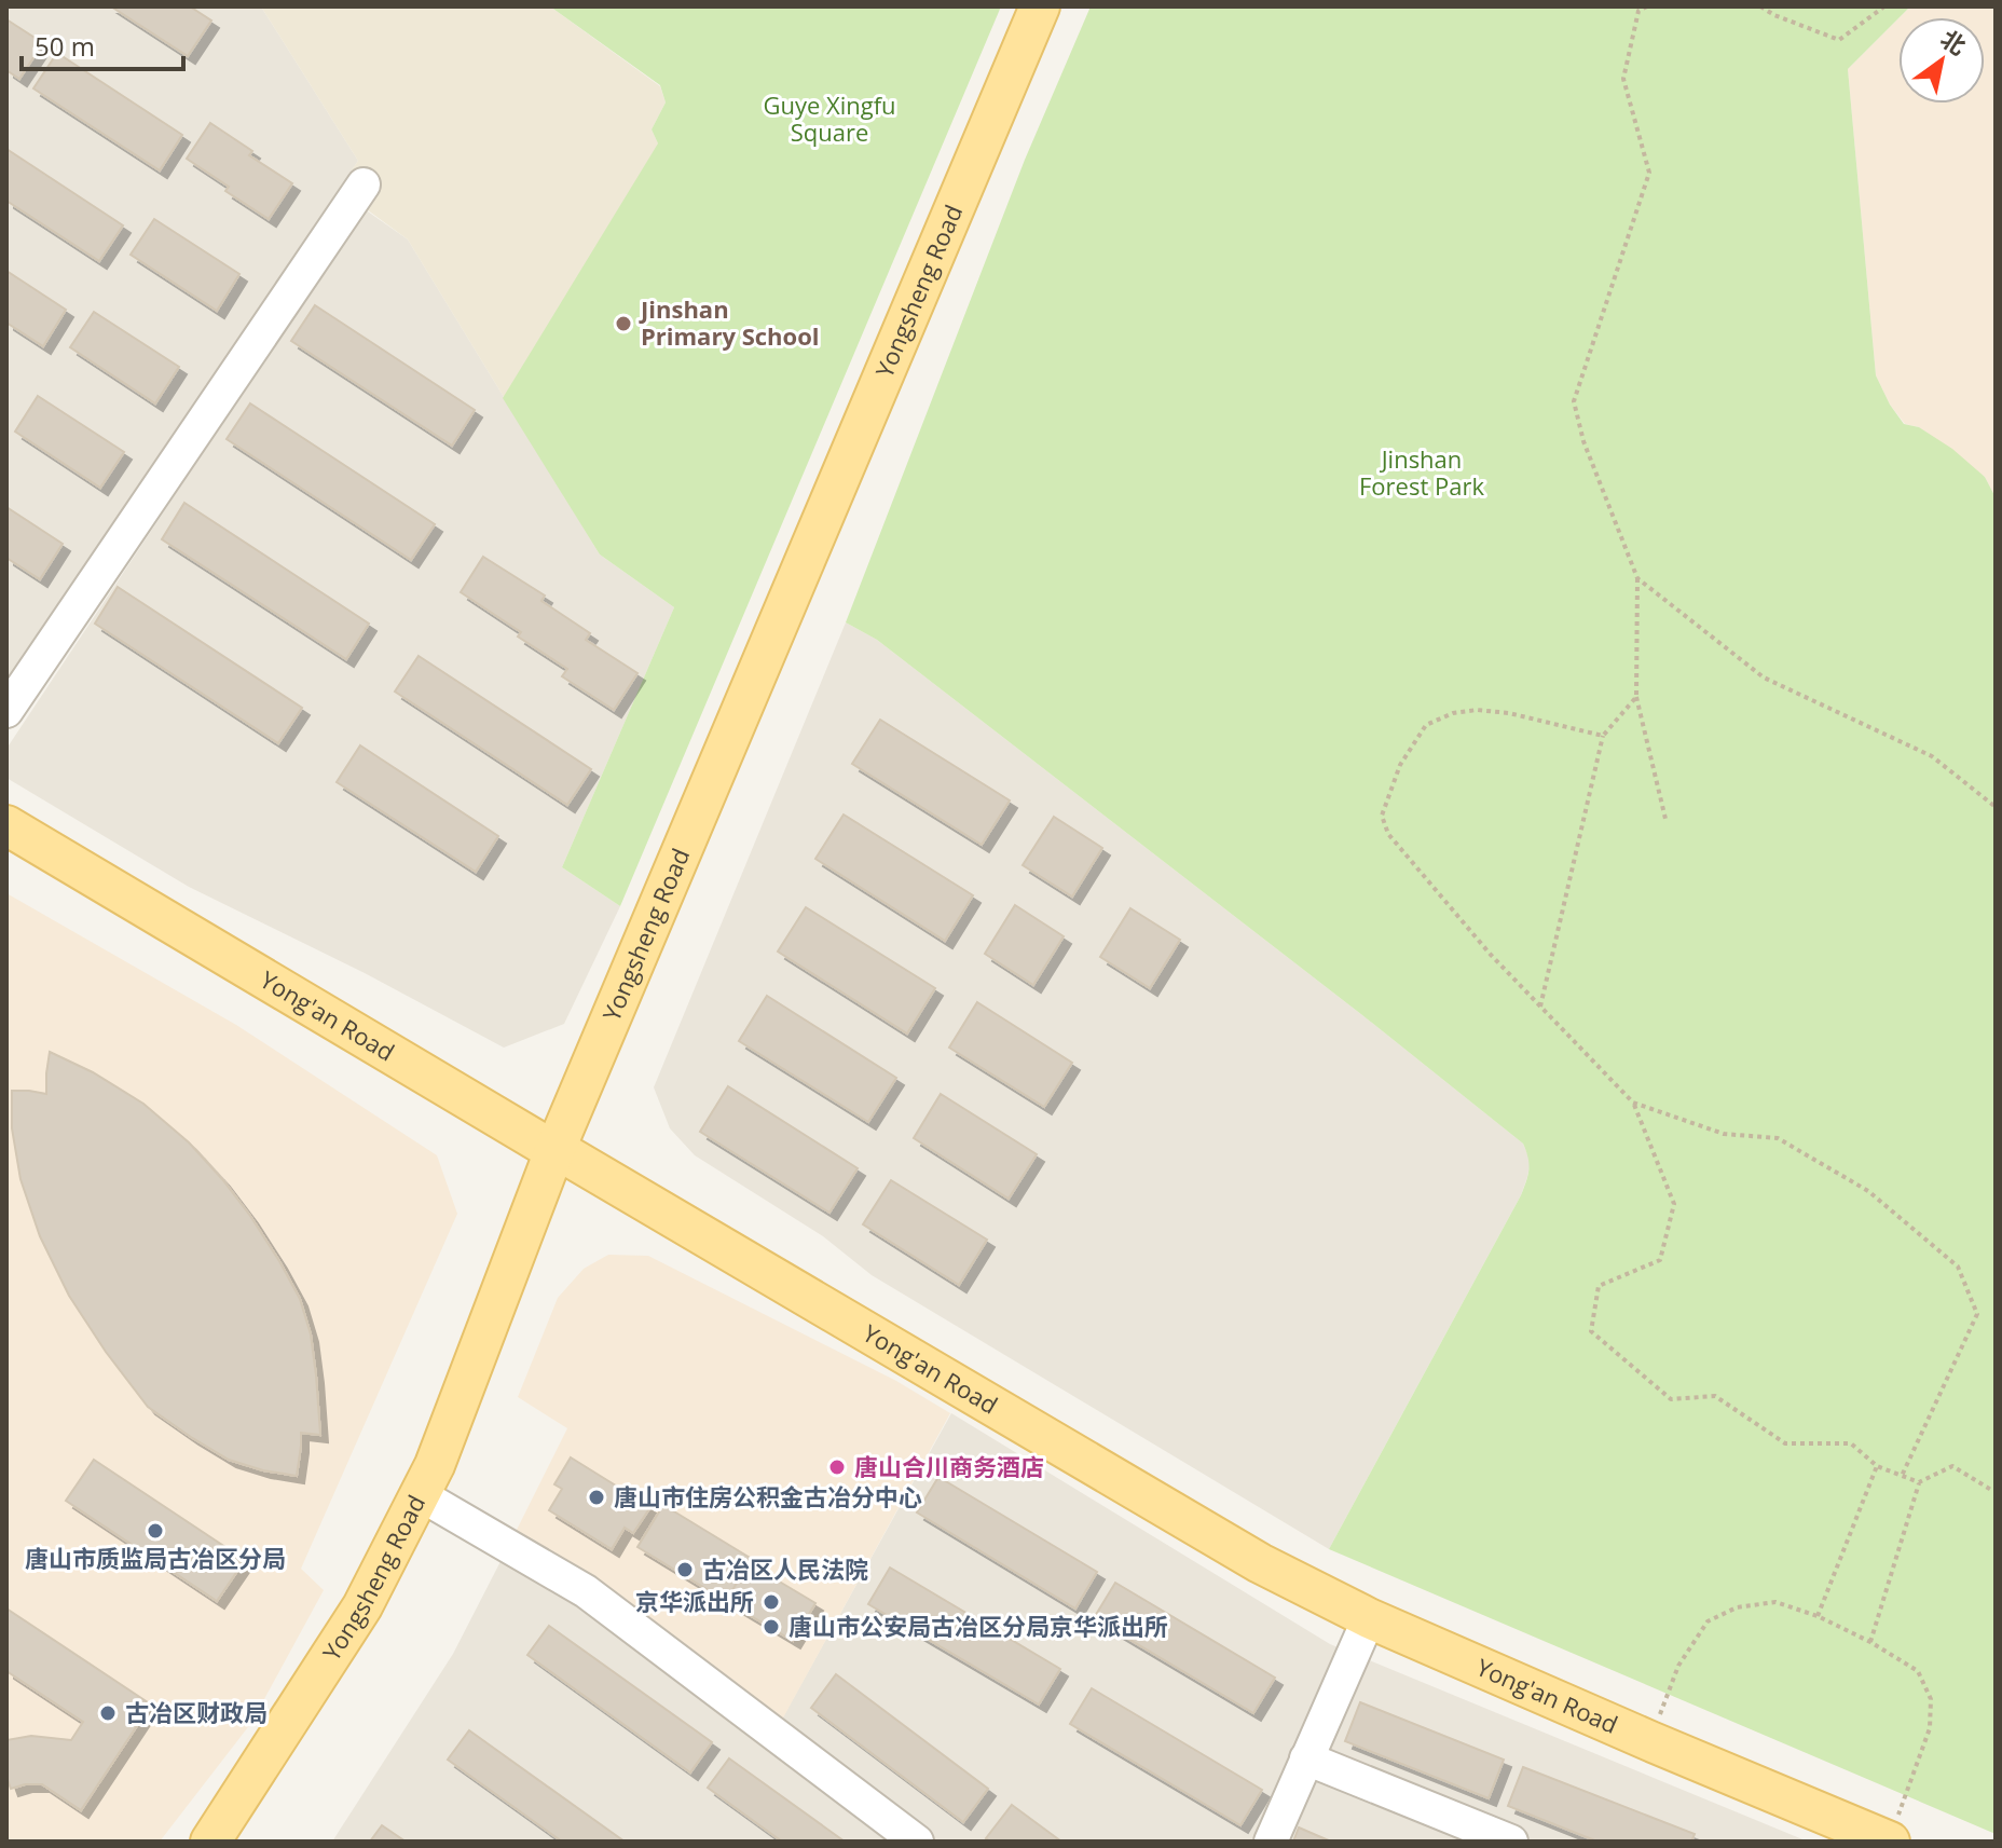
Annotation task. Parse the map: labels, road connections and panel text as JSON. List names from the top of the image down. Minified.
{"streets":{"main road":["Yongsheng Road","Yong'an Road"]},"crossings":[["Yongsheng Road","Yong'an Road"]],"parks":["Guye Xingfu Square","Jinshan Forest Park"],"places":["Jinshan Primary School","唐山合川商务酒店","唐山市住房公积金古冶分中心","唐山市质监局古冶区分局","古冶区人民法院","京华派出所","唐山市公安局古冶区分局京华派出所","古冶区财政局"],"scale_bar":"50 m","north":"top right"}
